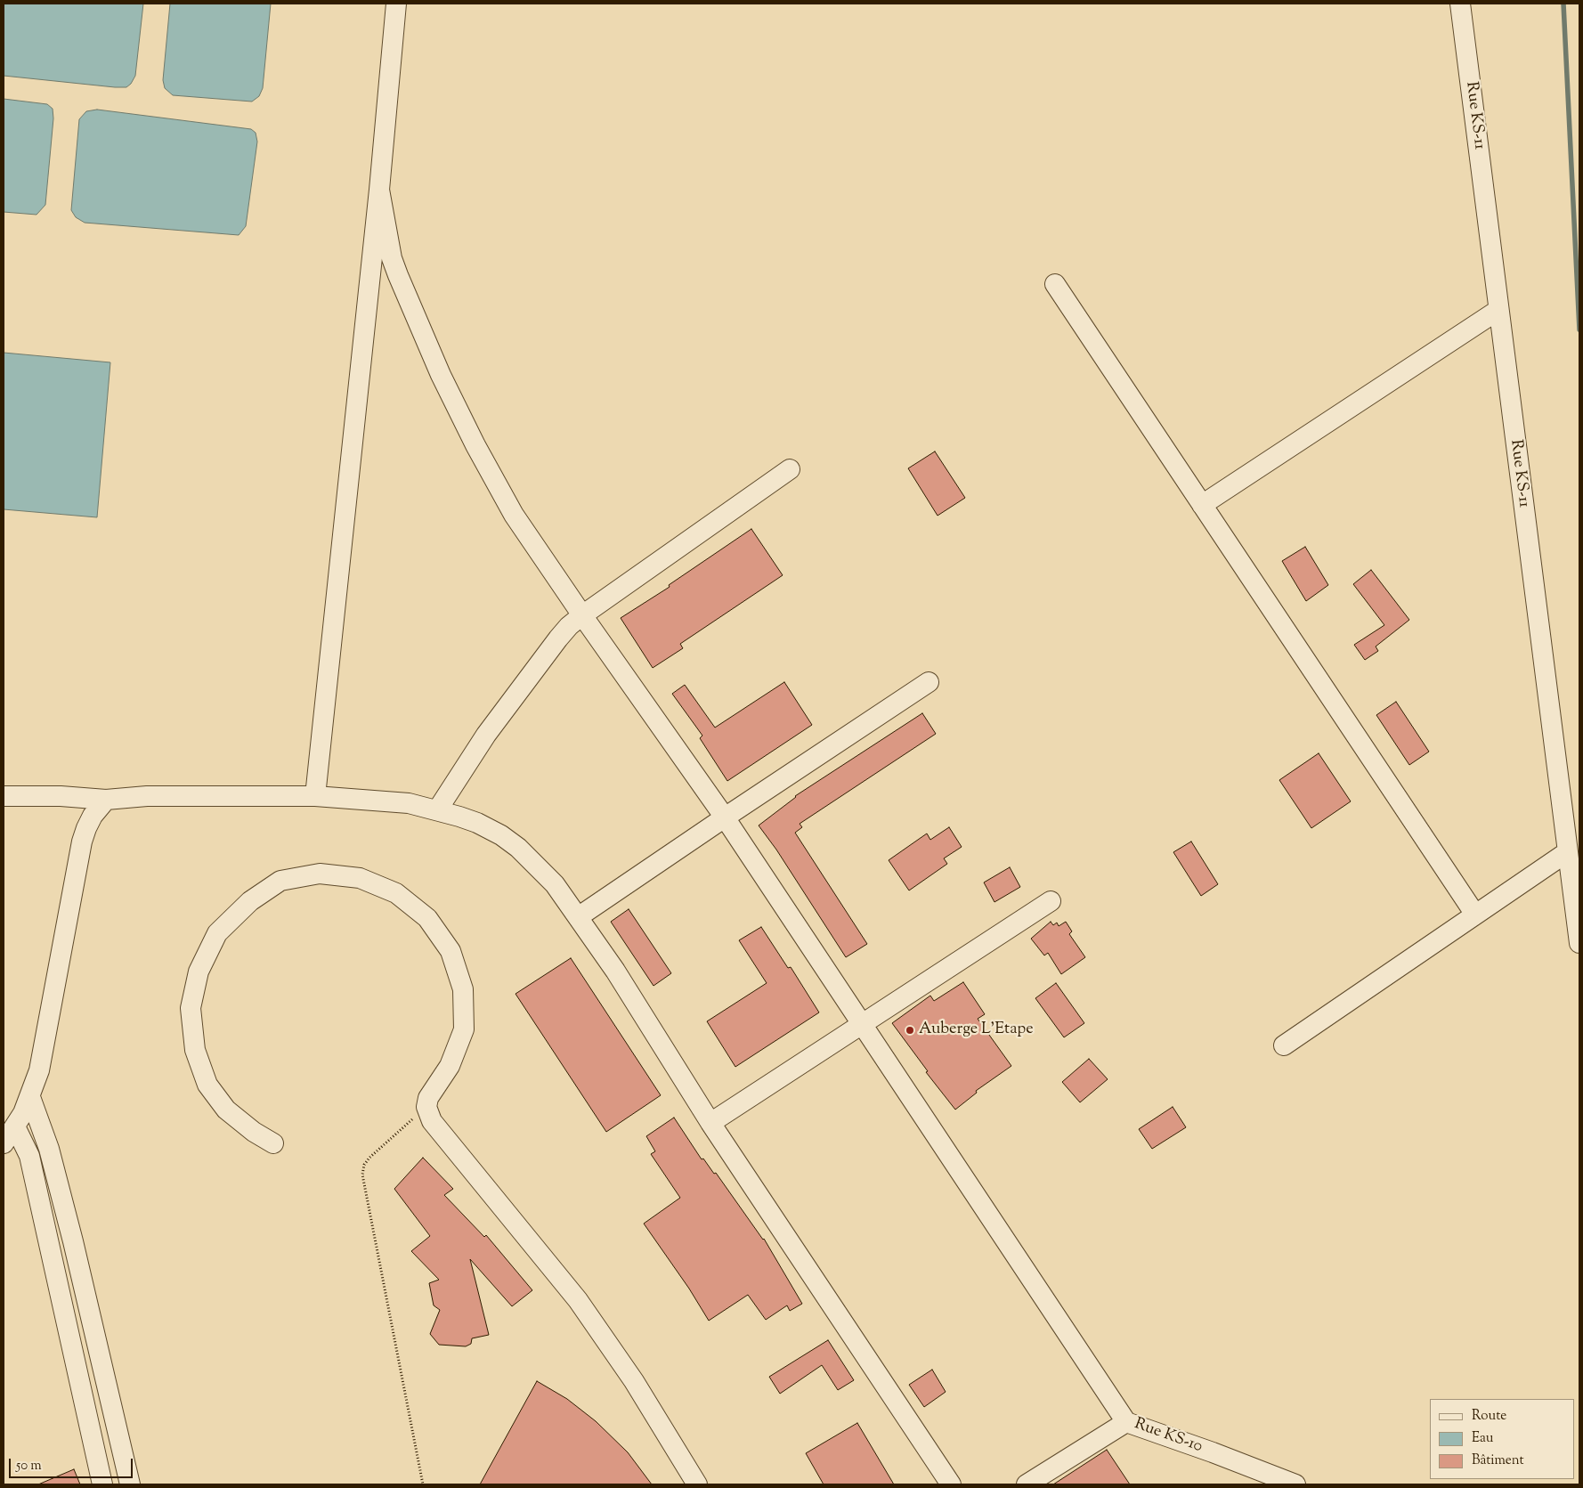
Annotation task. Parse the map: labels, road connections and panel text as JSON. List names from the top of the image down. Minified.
{"streets":{"street":["Rue KS-11","Rue KS-10"]},"places":["Auberge L'Etape"],"legend":["Route","Eau","Bâtiment"],"scale_bar":"50 m"}
